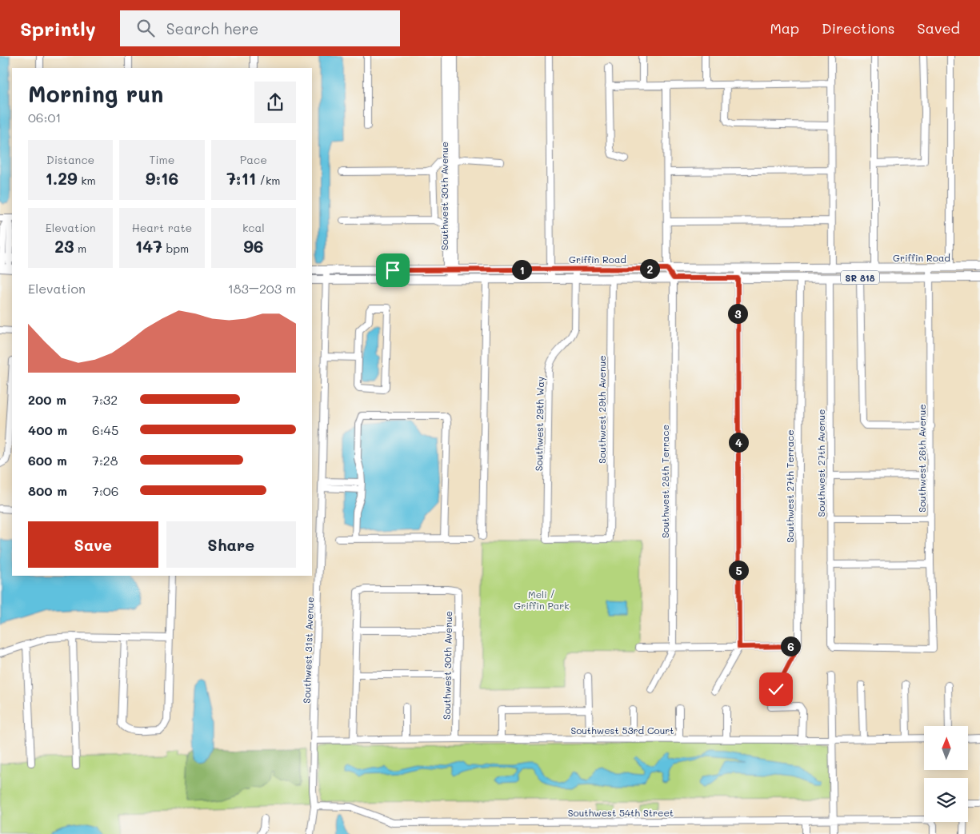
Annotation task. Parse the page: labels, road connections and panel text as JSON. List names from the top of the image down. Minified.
{"streets":{"main road":["Southwest 30th Avenue","Griffin Road","SR 818"],"street":["Southwest 29th Avenue","Southwest 29th Way","Southwest 26th Avenue","Southwest 27th Avenue","Southwest 28th Terrace","Southwest 27th Terrace","Southwest 31st Avenue","Southwest 53rd Court","Southwest 54th Street"]},"crossings":[["Southwest 30th Avenue","Griffin Road"],["Southwest 30th Avenue","Southwest 53rd Court"],["Griffin Road","Southwest 29th Avenue"],["Griffin Road","Southwest 29th Way"],["Griffin Road","Southwest 26th Avenue"],["Griffin Road","Southwest 27th Avenue"],["Griffin Road","Southwest 28th Terrace"],["Griffin Road","Southwest 27th Terrace"],["Griffin Road","Southwest 31st Avenue"],["Southwest 29th Avenue","Southwest 29th Way"],["Southwest 26th Avenue","Southwest 27th Avenue"],["Southwest 31st Avenue","Southwest 53rd Court"],["Southwest 31st Avenue","Southwest 54th Street"]],"parks":["Meli / Griffin Park"],"north":"top","page":{"header":"Sprintly","search":"Search here","nav":["Map","Directions","Saved"],"heading":["Morning run","06:01"],"stats":[["Distance","1.29 km"],["Time","9:16"],["Pace","7:11 /km"],["Elevation","23 m"],["Heart rate","147 bpm"],["kcal","96"]],"pins":["2","1","3","4","5","6"],"chart":["Elevation","183–203 m"],"list":[{"name":"200 m","note":"7:32"},{"name":"400 m","note":"6:45"},{"name":"600 m","note":"7:28"},{"name":"800 m","note":"7:06"}],"buttons":["Save","Share"]}}
